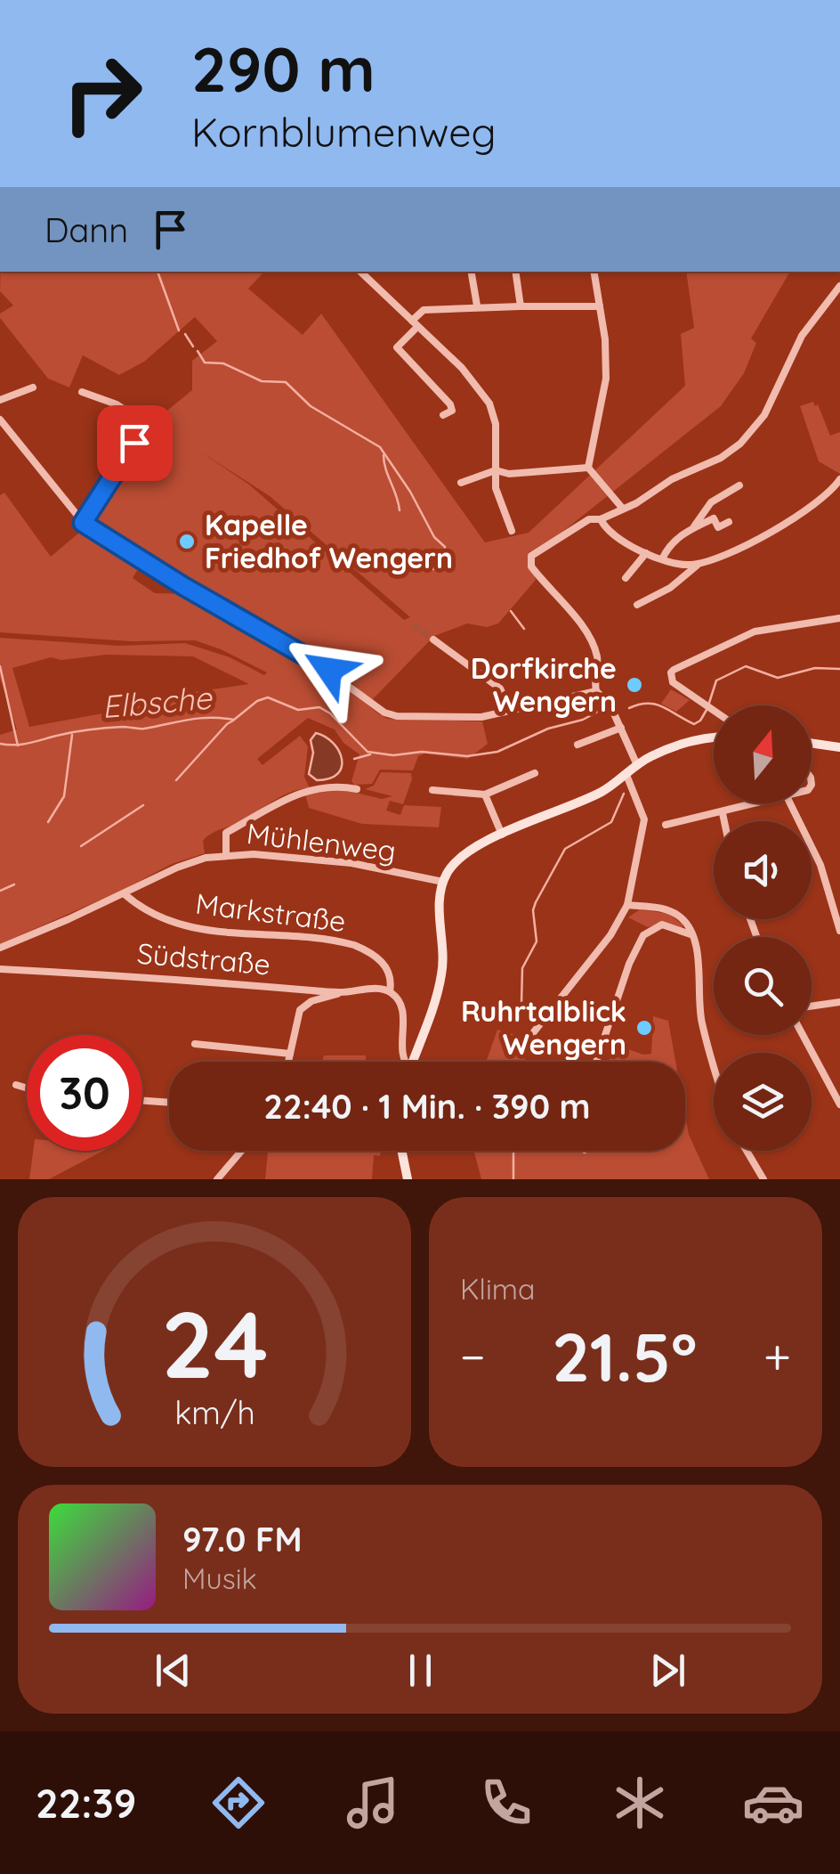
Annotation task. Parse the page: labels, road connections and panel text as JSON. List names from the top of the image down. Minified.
{"streets":{"street":["Mühlenweg","Markstraße","Südstraße"]},"crossings":[["Mühlenweg","Markstraße"],["Markstraße","Südstraße"]],"water":["Elbsche"],"places":["Kapelle Friedhof Wengern","Dorfkirche Wengern","Ruhrtalblick Wengern"],"north":"top","page":{"turn":["290 m","Kornblumenweg"],"then":"Dann","limit":"30","trip":"22:40 · 1 Min. · 390 m","tile":"Klima","heat":["−","21.5°","+"],"song":["97.0 FM","Musik"],"tabs":"22:39","gauge":["24","km/h"]}}
